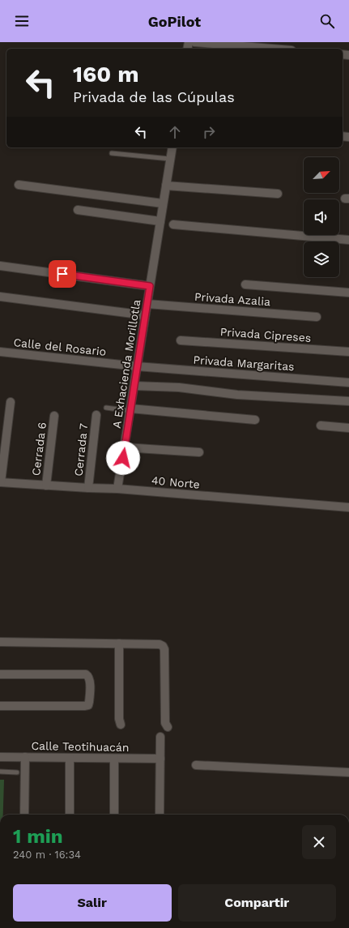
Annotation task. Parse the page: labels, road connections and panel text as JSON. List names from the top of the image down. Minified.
{"streets":{"street":["Privada Azalia","Privada Cipreses","Calle del Rosario","Privada Margaritas","A Exhacienda Morillotla","Cerrada 6","Cerrada 7","40 Norte","Calle Teotihuacán"]},"crossings":[["Privada Azalia","A Exhacienda Morillotla"],["Calle del Rosario","Privada Margaritas"],["Calle del Rosario","A Exhacienda Morillotla"],["Privada Margaritas","A Exhacienda Morillotla"],["A Exhacienda Morillotla","40 Norte"],["Cerrada 6","40 Norte"],["Cerrada 7","40 Norte"]],"north":"top right","page":{"header":"GoPilot","turn":["160 m","Privada de las Cúpulas"],"heading":["1 min","240 m · 16:34"],"buttons":["Salir","Compartir"]}}
